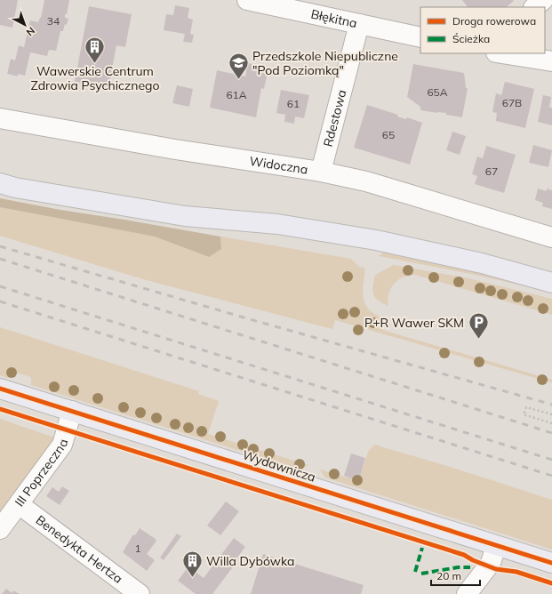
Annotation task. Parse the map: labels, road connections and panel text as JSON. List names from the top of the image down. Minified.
{"streets":{"main road":["Wydawnicza"],"street":["Błękitna","Rdestowa","Widoczna","III Poprzeczna","Benedykta Hertza"]},"crossings":[["Błękitna","Rdestowa"],["Rdestowa","Widoczna"],["Wydawnicza","III Poprzeczna"],["III Poprzeczna","Benedykta Hertza"]],"places":{"building":["Wawerskie Centrum Zdrowia Psychicznego","Willa Dybówka"],"school or university":["Przedszkole Niepubliczne \"Pod Poziomką\""],"parking":["P+R Wawer SKM"]},"house_numbers":["34","65A","61A","67B","61","65","67","1"],"legend":["Droga rowerowa","Ścieżka"],"scale_bar":"20 m","north":"bottom right"}
